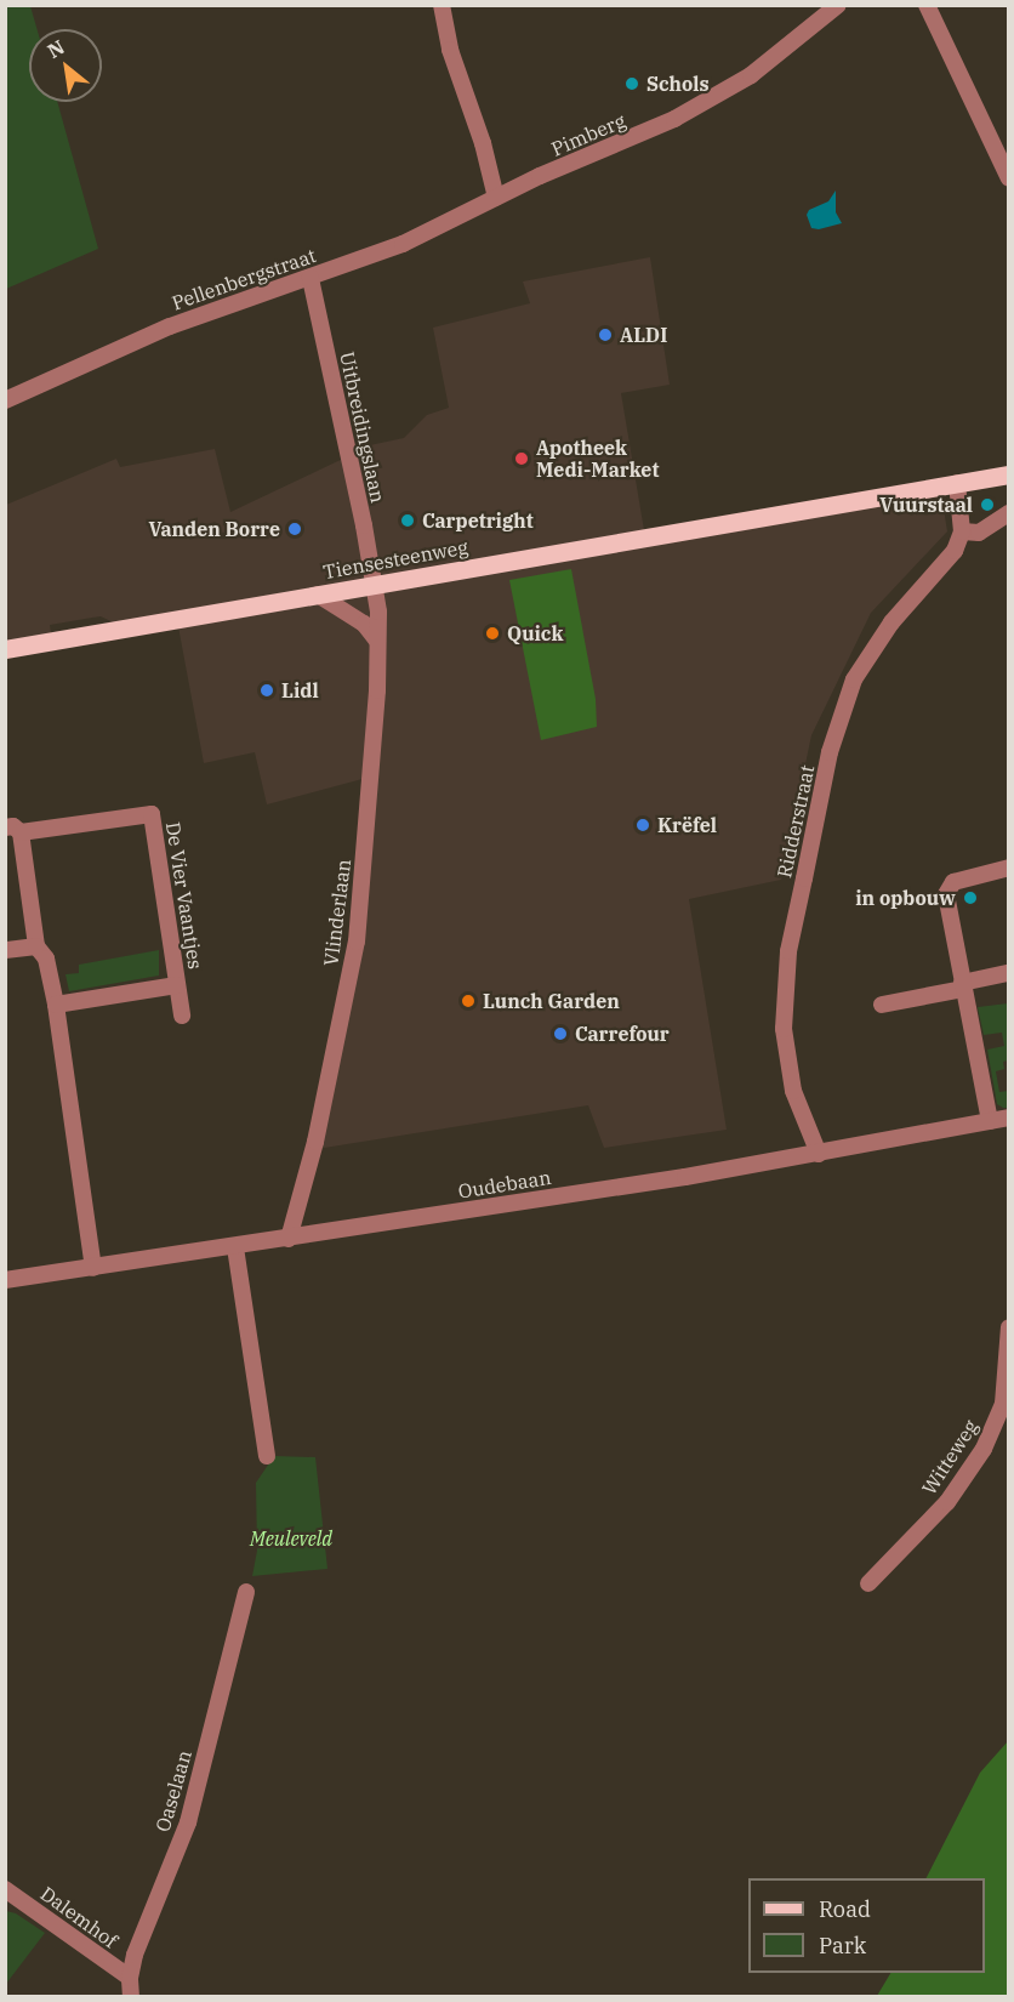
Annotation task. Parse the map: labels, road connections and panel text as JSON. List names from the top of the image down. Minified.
{"streets":{"main road":["Tiensesteenweg"],"street":["Pimberg","Pellenbergstraat","Uitbreidingslaan","Ridderstraat","De Vier Vaantjes","Vlinderlaan","Oudebaan","Witteweg","Oaselaan","Dalemhof"]},"crossings":[["Pimberg","Pellenbergstraat"],["Pellenbergstraat","Uitbreidingslaan"],["Uitbreidingslaan","Tiensesteenweg"],["Uitbreidingslaan","Vlinderlaan"],["Tiensesteenweg","Vlinderlaan"],["Ridderstraat","Oudebaan"],["De Vier Vaantjes","Oudebaan"],["Vlinderlaan","Oudebaan"],["Oaselaan","Dalemhof"]],"parks":["Meuleveld"],"places":["Schols","ALDI","Apotheek Medi-Market","Vuurstaal","Carpetright","Vanden Borre","Quick","Lidl","Krëfel","in opbouw","Lunch Garden","Carrefour"],"legend":["Road","Park"],"north":"top left"}
